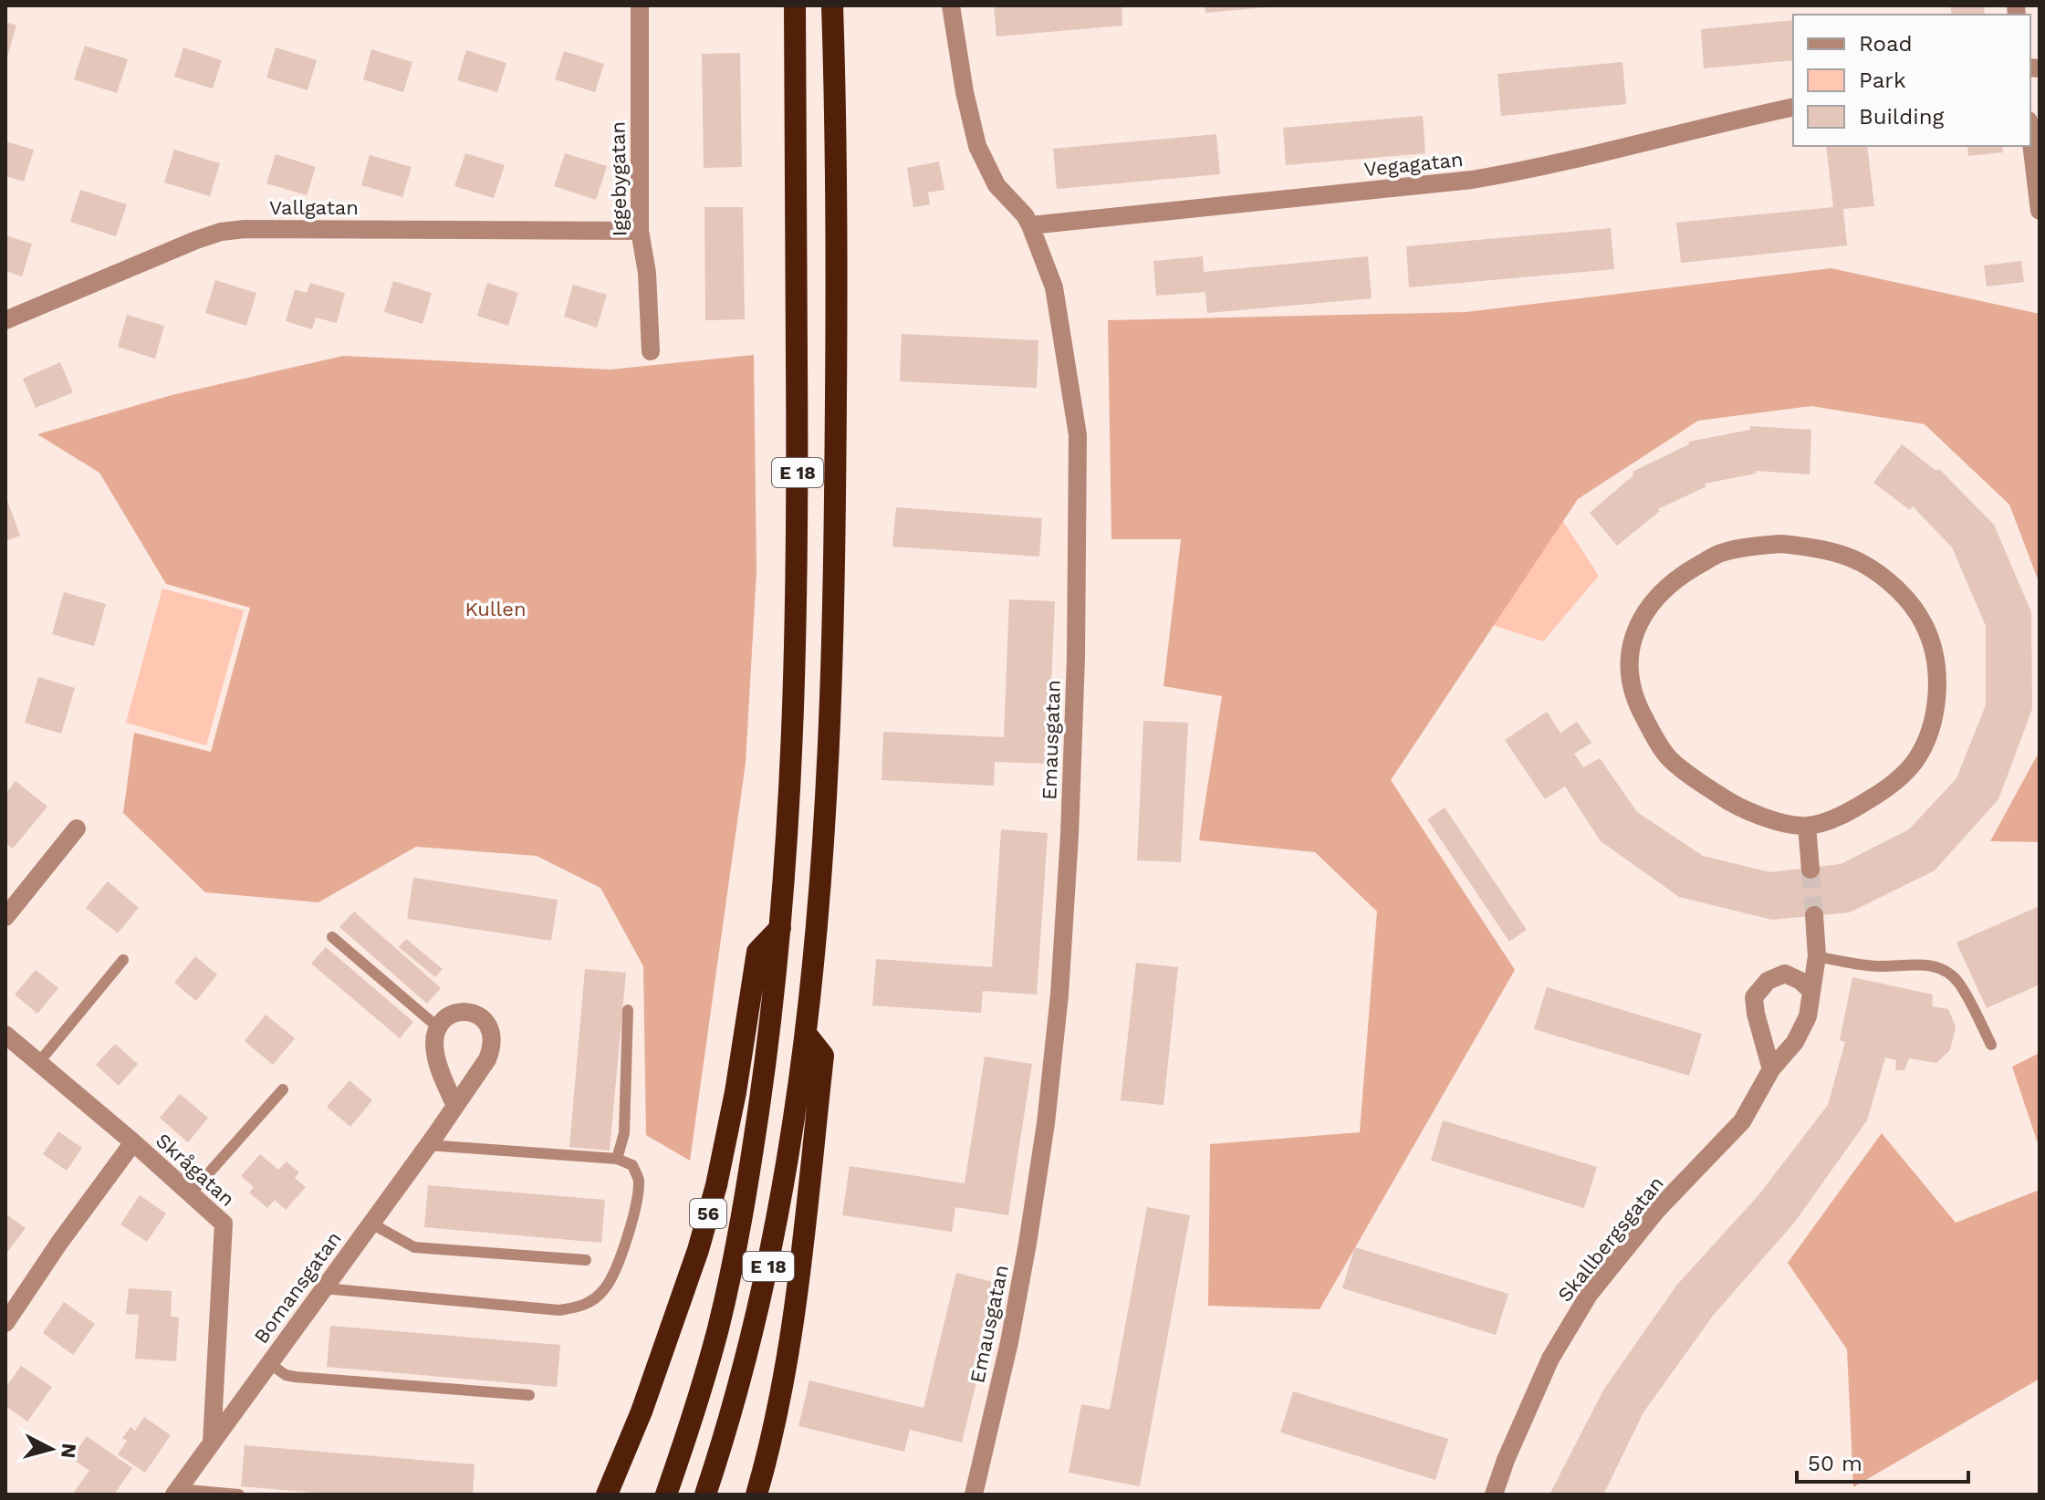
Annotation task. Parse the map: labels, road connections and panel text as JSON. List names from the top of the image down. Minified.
{"streets":{"highway":["E 18","56"],"street":["Vegagatan","Iggebygatan","Vallgatan","Emausgatan","Skrågatan","Skallbergsgatan","Bomansgatan"]},"crossings":[["Vegagatan","Emausgatan"],["Iggebygatan","Vallgatan"],["E 18","56"],["Skrågatan","Bomansgatan"]],"parks":["Kullen"],"legend":["Road","Park","Building"],"scale_bar":"50 m","north":"right"}
